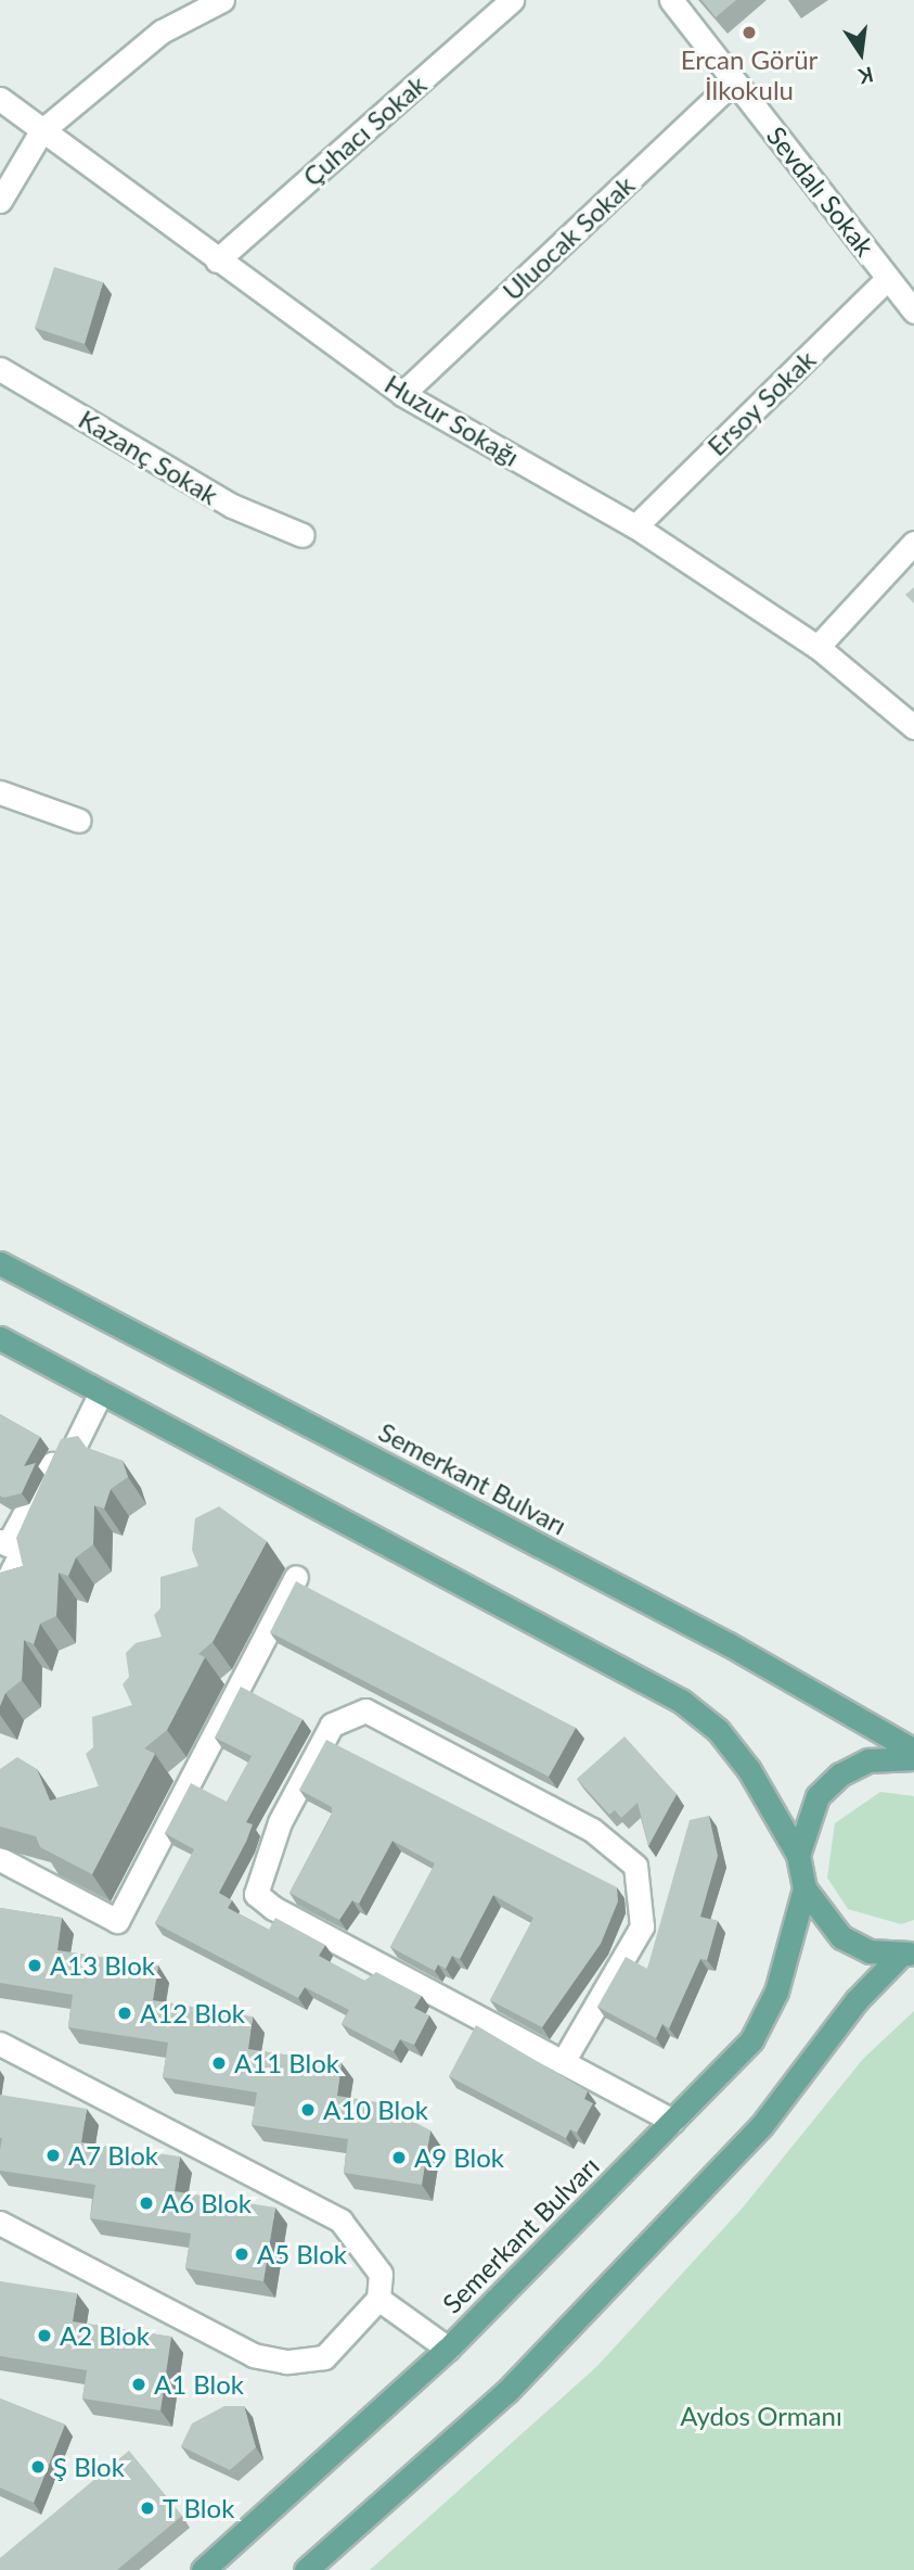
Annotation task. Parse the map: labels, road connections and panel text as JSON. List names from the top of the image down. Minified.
{"streets":{"main road":["Semerkant Bulvarı"],"street":["Çuhacı Sokak","Sevdalı Sokak","Uluocak Sokak","Ersoy Sokak","Huzur Sokağı","Kazanç Sokak"]},"crossings":[["Çuhacı Sokak","Huzur Sokağı"],["Sevdalı Sokak","Uluocak Sokak"],["Sevdalı Sokak","Ersoy Sokak"],["Uluocak Sokak","Huzur Sokağı"],["Ersoy Sokak","Huzur Sokağı"]],"parks":["Aydos Ormanı"],"places":["Ercan Görür İlkokulu","A13 Blok","A12 Blok","A11 Blok","A10 Blok","A7 Blok","A9 Blok","A6 Blok","A5 Blok","A2 Blok","A1 Blok","Ş Blok","T Blok"],"north":"bottom"}
